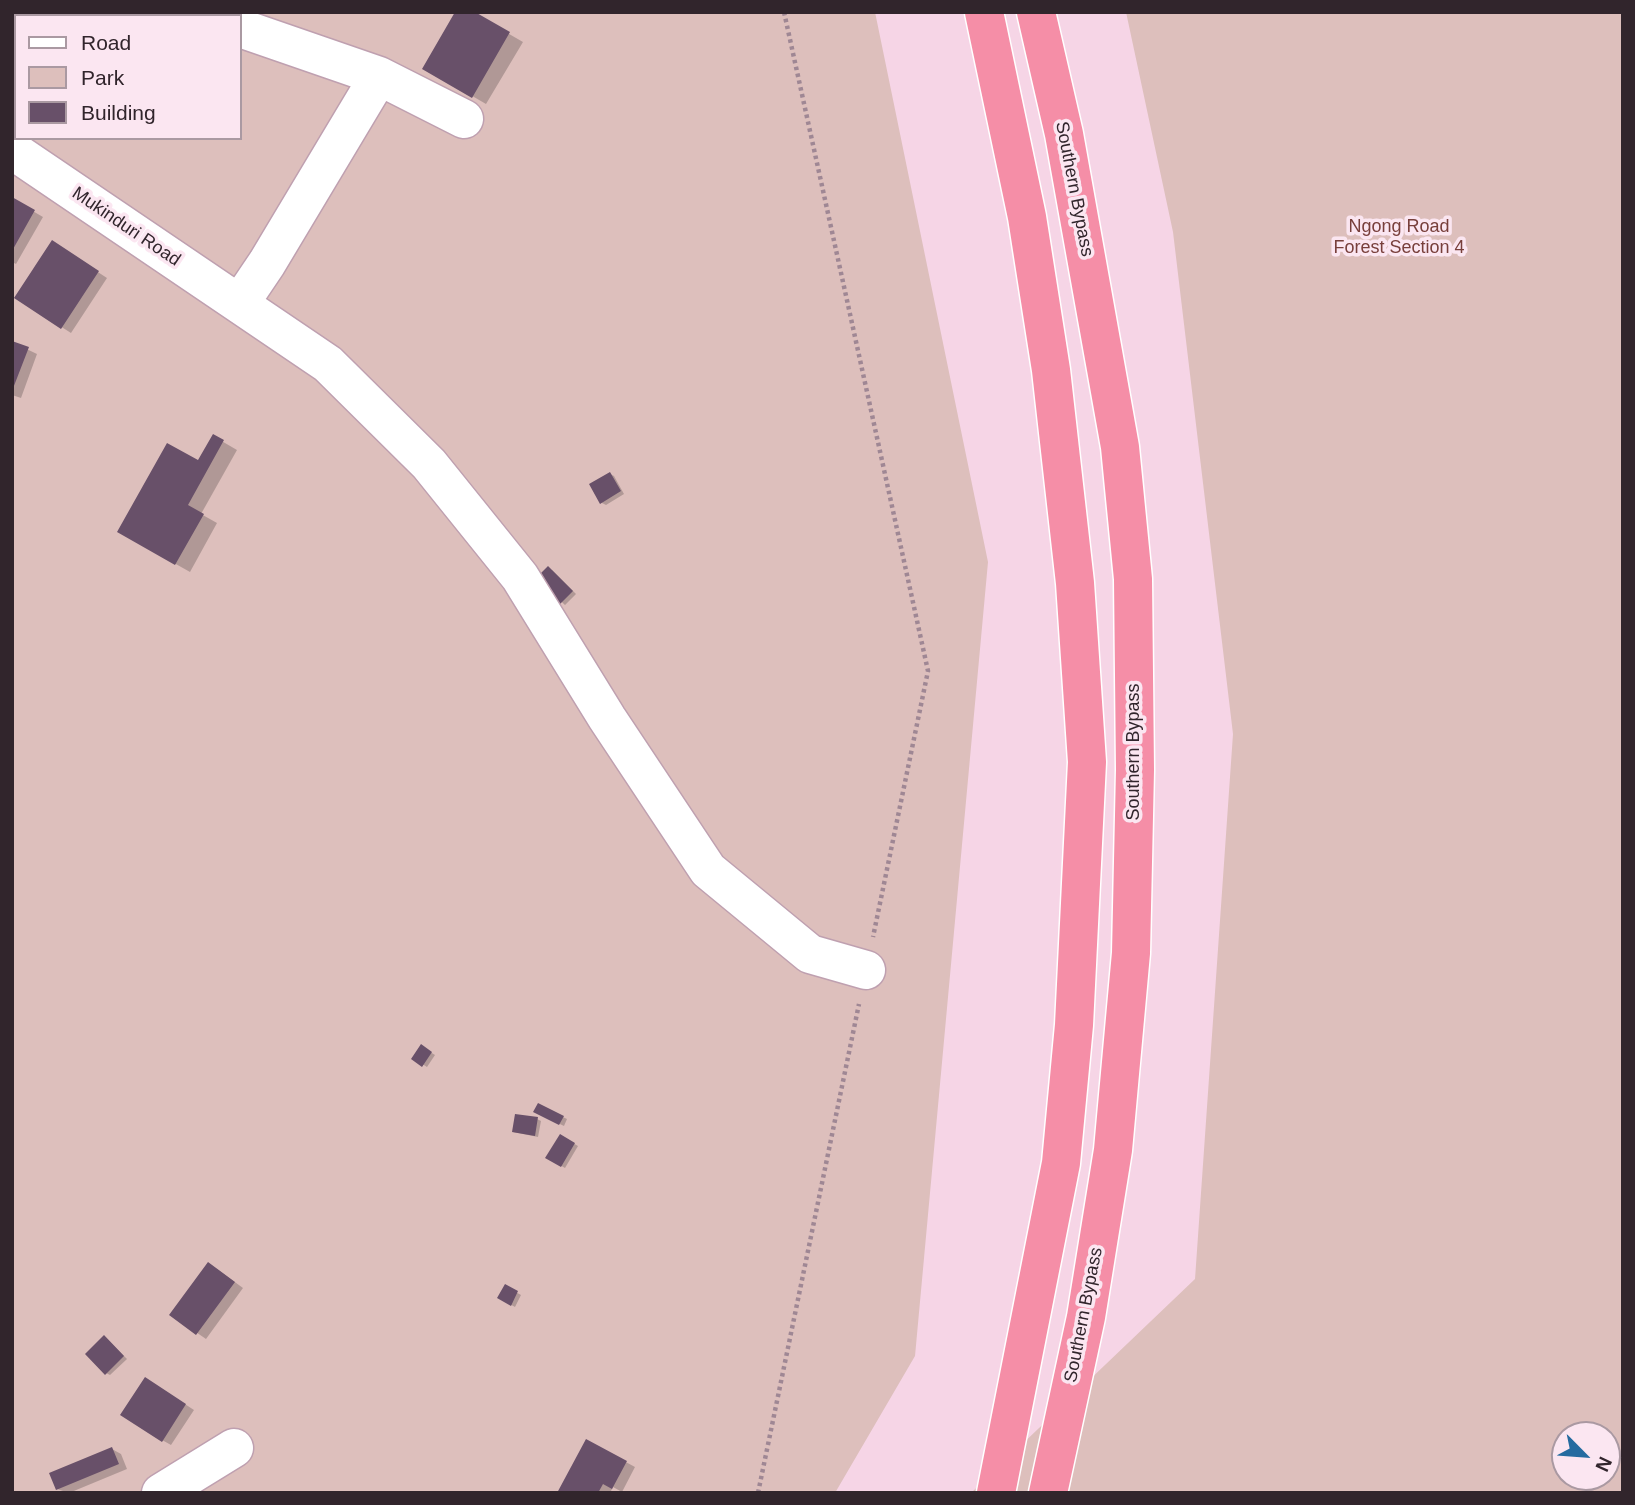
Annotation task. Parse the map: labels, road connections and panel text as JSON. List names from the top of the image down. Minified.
{"streets":{"highway":["Southern Bypass"],"street":["Mukinduri Road"]},"parks":["Ngong Road Forest Section 4"],"legend":["Road","Park","Building"],"north":"bottom right"}
